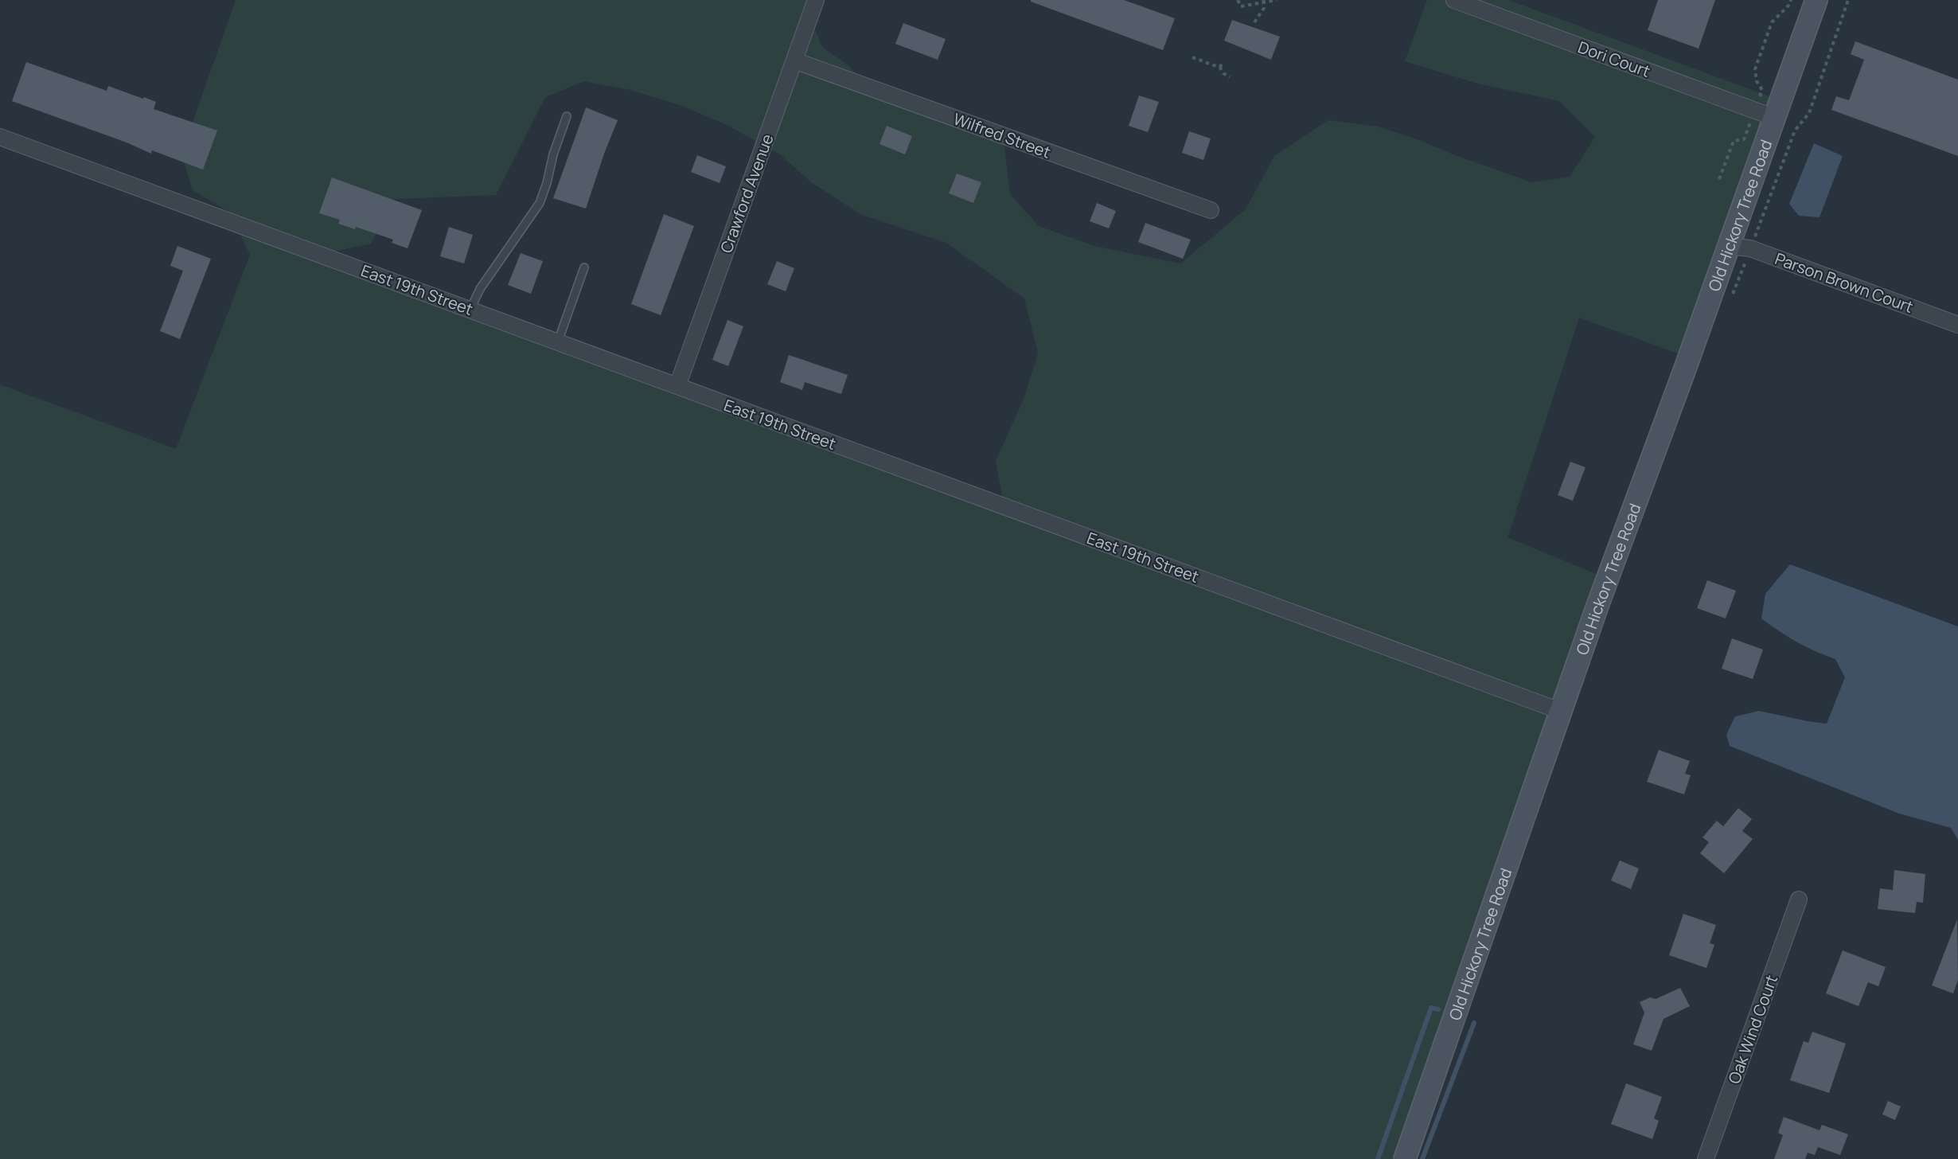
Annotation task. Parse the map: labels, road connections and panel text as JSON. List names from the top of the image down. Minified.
{"streets":{"street":["Dori Court","Wilfred Street","Crawford Avenue","Old Hickory Tree Road","Parson Brown Court","East 19th Street","Oak Wind Court"]},"crossings":[["Dori Court","Old Hickory Tree Road"],["Wilfred Street","Crawford Avenue"],["Crawford Avenue","East 19th Street"],["Old Hickory Tree Road","Parson Brown Court"],["Old Hickory Tree Road","East 19th Street"]]}
